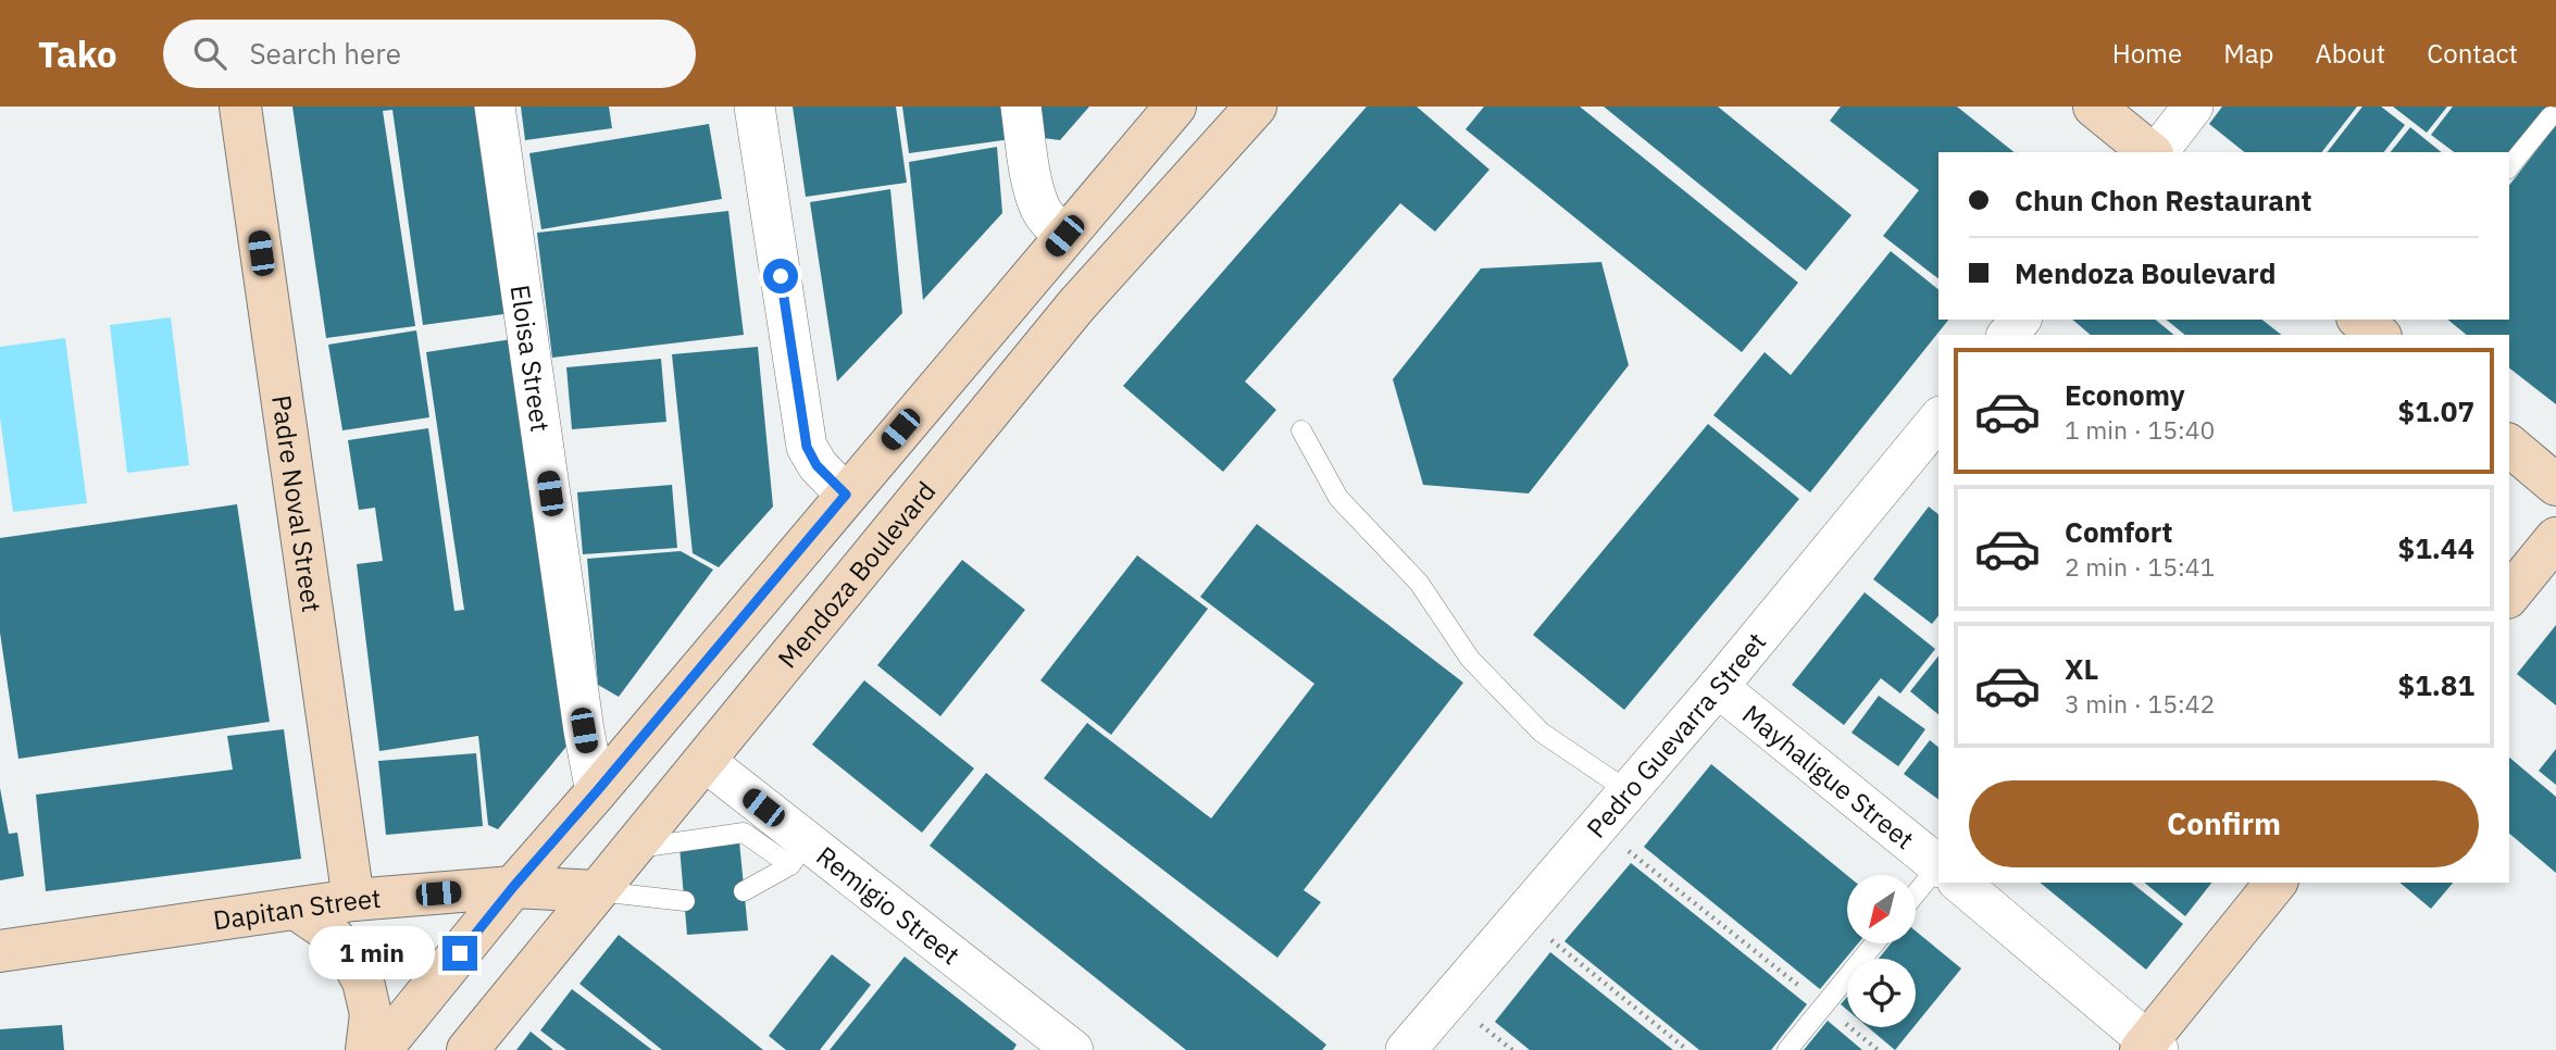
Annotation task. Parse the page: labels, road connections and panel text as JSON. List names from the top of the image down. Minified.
{"streets":{"main road":["Padre Noval Street","Mendoza Boulevard","Dapitan Street"],"street":["Eloisa Street","Pedro Guevarra Street","Mayhaligue Street","Remigio Street"]},"crossings":[["Padre Noval Street","Dapitan Street"],["Mendoza Boulevard","Remigio Street"],["Mendoza Boulevard","Dapitan Street"],["Pedro Guevarra Street","Mayhaligue Street"]],"north":"bottom left","page":{"header":"Tako","search":"Search here","nav":["Home","Map","About","Contact"],"banner":["Chun Chon Restaurant","Mendoza Boulevard"],"list":[{"name":"Economy","note":"1 min · 15:40","value":"$1.07"},{"name":"Comfort","note":"2 min · 15:41","value":"$1.44"},{"name":"XL","note":"3 min · 15:42","value":"$1.81"}],"buttons":"Confirm","bubble":"1 min"}}
